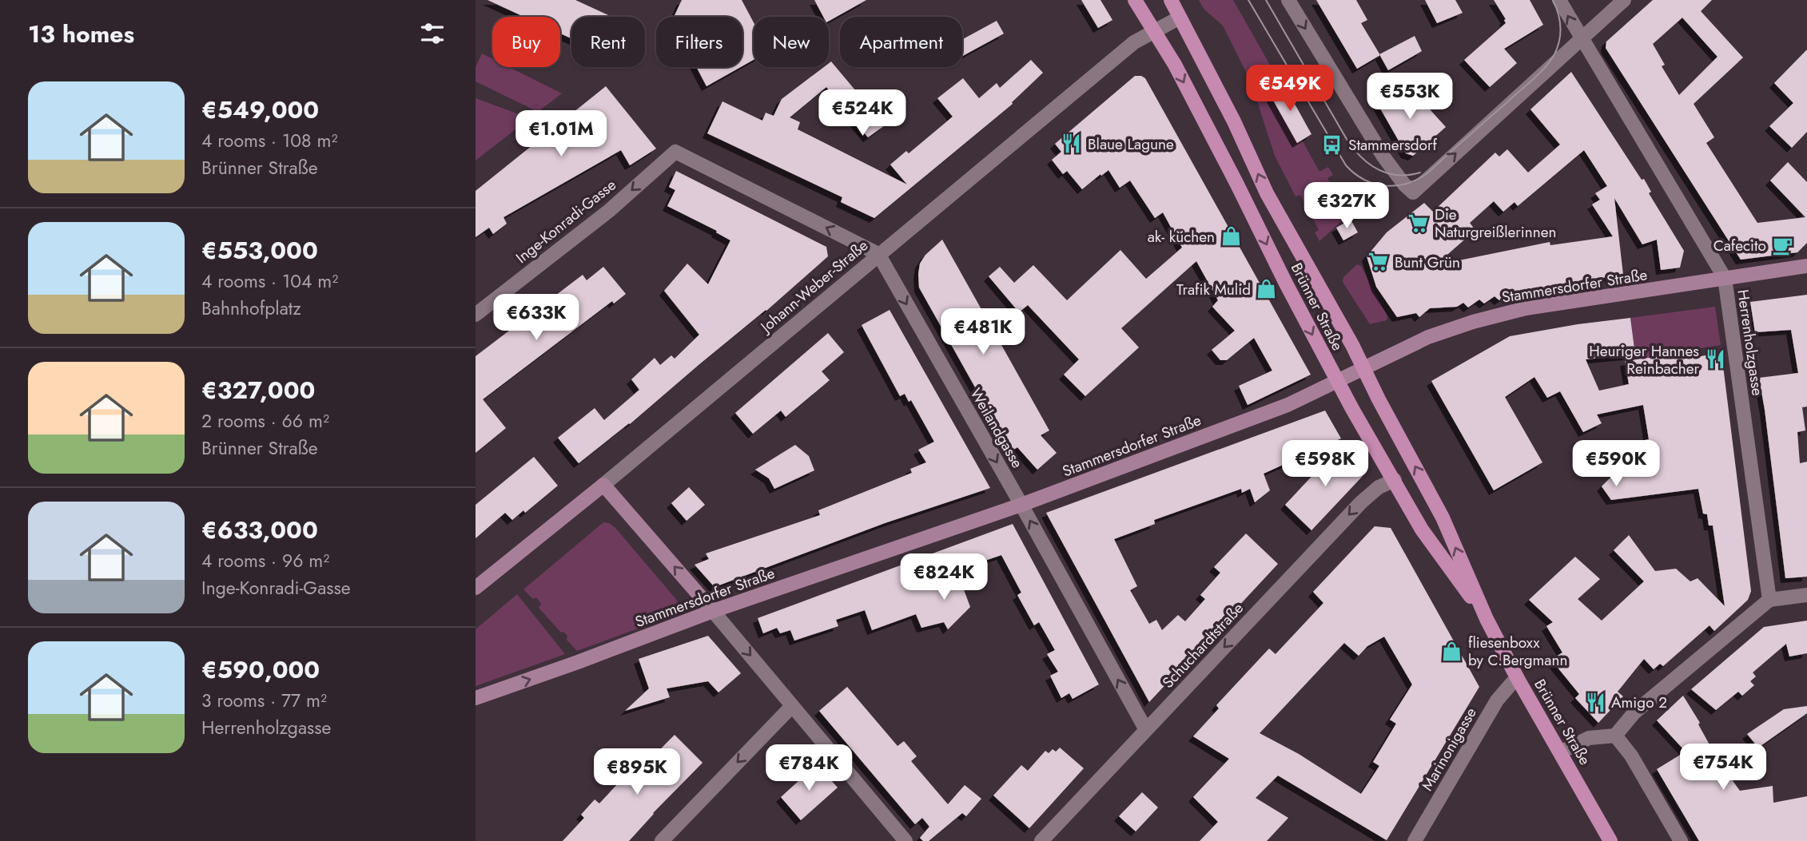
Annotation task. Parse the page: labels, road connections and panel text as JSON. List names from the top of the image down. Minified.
{"streets":{"main road":["Johann-Weber-Straße","Stammersdorfer Straße","Brünner Straße"],"street":["Inge-Konradi-Gasse","Herrenholzgasse","Weilandgasse","Schuchardtstraße","Marinonigasse"]},"crossings":[["Inge-Konradi-Gasse","Johann-Weber-Straße"],["Inge-Konradi-Gasse","Weilandgasse"],["Johann-Weber-Straße","Brünner Straße"],["Johann-Weber-Straße","Weilandgasse"],["Stammersdorfer Straße","Brünner Straße"],["Stammersdorfer Straße","Herrenholzgasse"],["Stammersdorfer Straße","Weilandgasse"],["Brünner Straße","Schuchardtstraße"],["Brünner Straße","Marinonigasse"],["Weilandgasse","Schuchardtstraße"]],"one_way":["Inge-Konradi-Gasse","Schuchardtstraße"],"places":{"restaurant":["Blaue Lagune","Heuriger Hannes Reinbacher","Amigo 2"],"bus stop":["Stammersdorf"],"supermarket":["Die Naturgreißlerinnen","Bunt Grün"],"shop":["ak- küchen","Trafik Mulid","fliesenboxx by C.Bergmann"],"cafe":["Cafecito"]},"page":{"heading":"13 homes","chip":["Buy","Rent","Filters","New","Apartment"],"price":["€549K","€553K","€524K","€1.01M","€327K","€633K","€481K","€598K","€590K","€824K","€754K","€784K","€895K"],"list":[{"name":"€549,000","note":"4 rooms · 108 m² · Brünner Straße"},{"name":"€553,000","note":"4 rooms · 104 m² · Bahnhofplatz"},{"name":"€327,000","note":"2 rooms · 66 m² · Brünner Straße"},{"name":"€633,000","note":"4 rooms · 96 m² · Inge-Konradi-Gasse"},{"name":"€590,000","note":"3 rooms · 77 m² · Herrenholzgasse"}]}}
